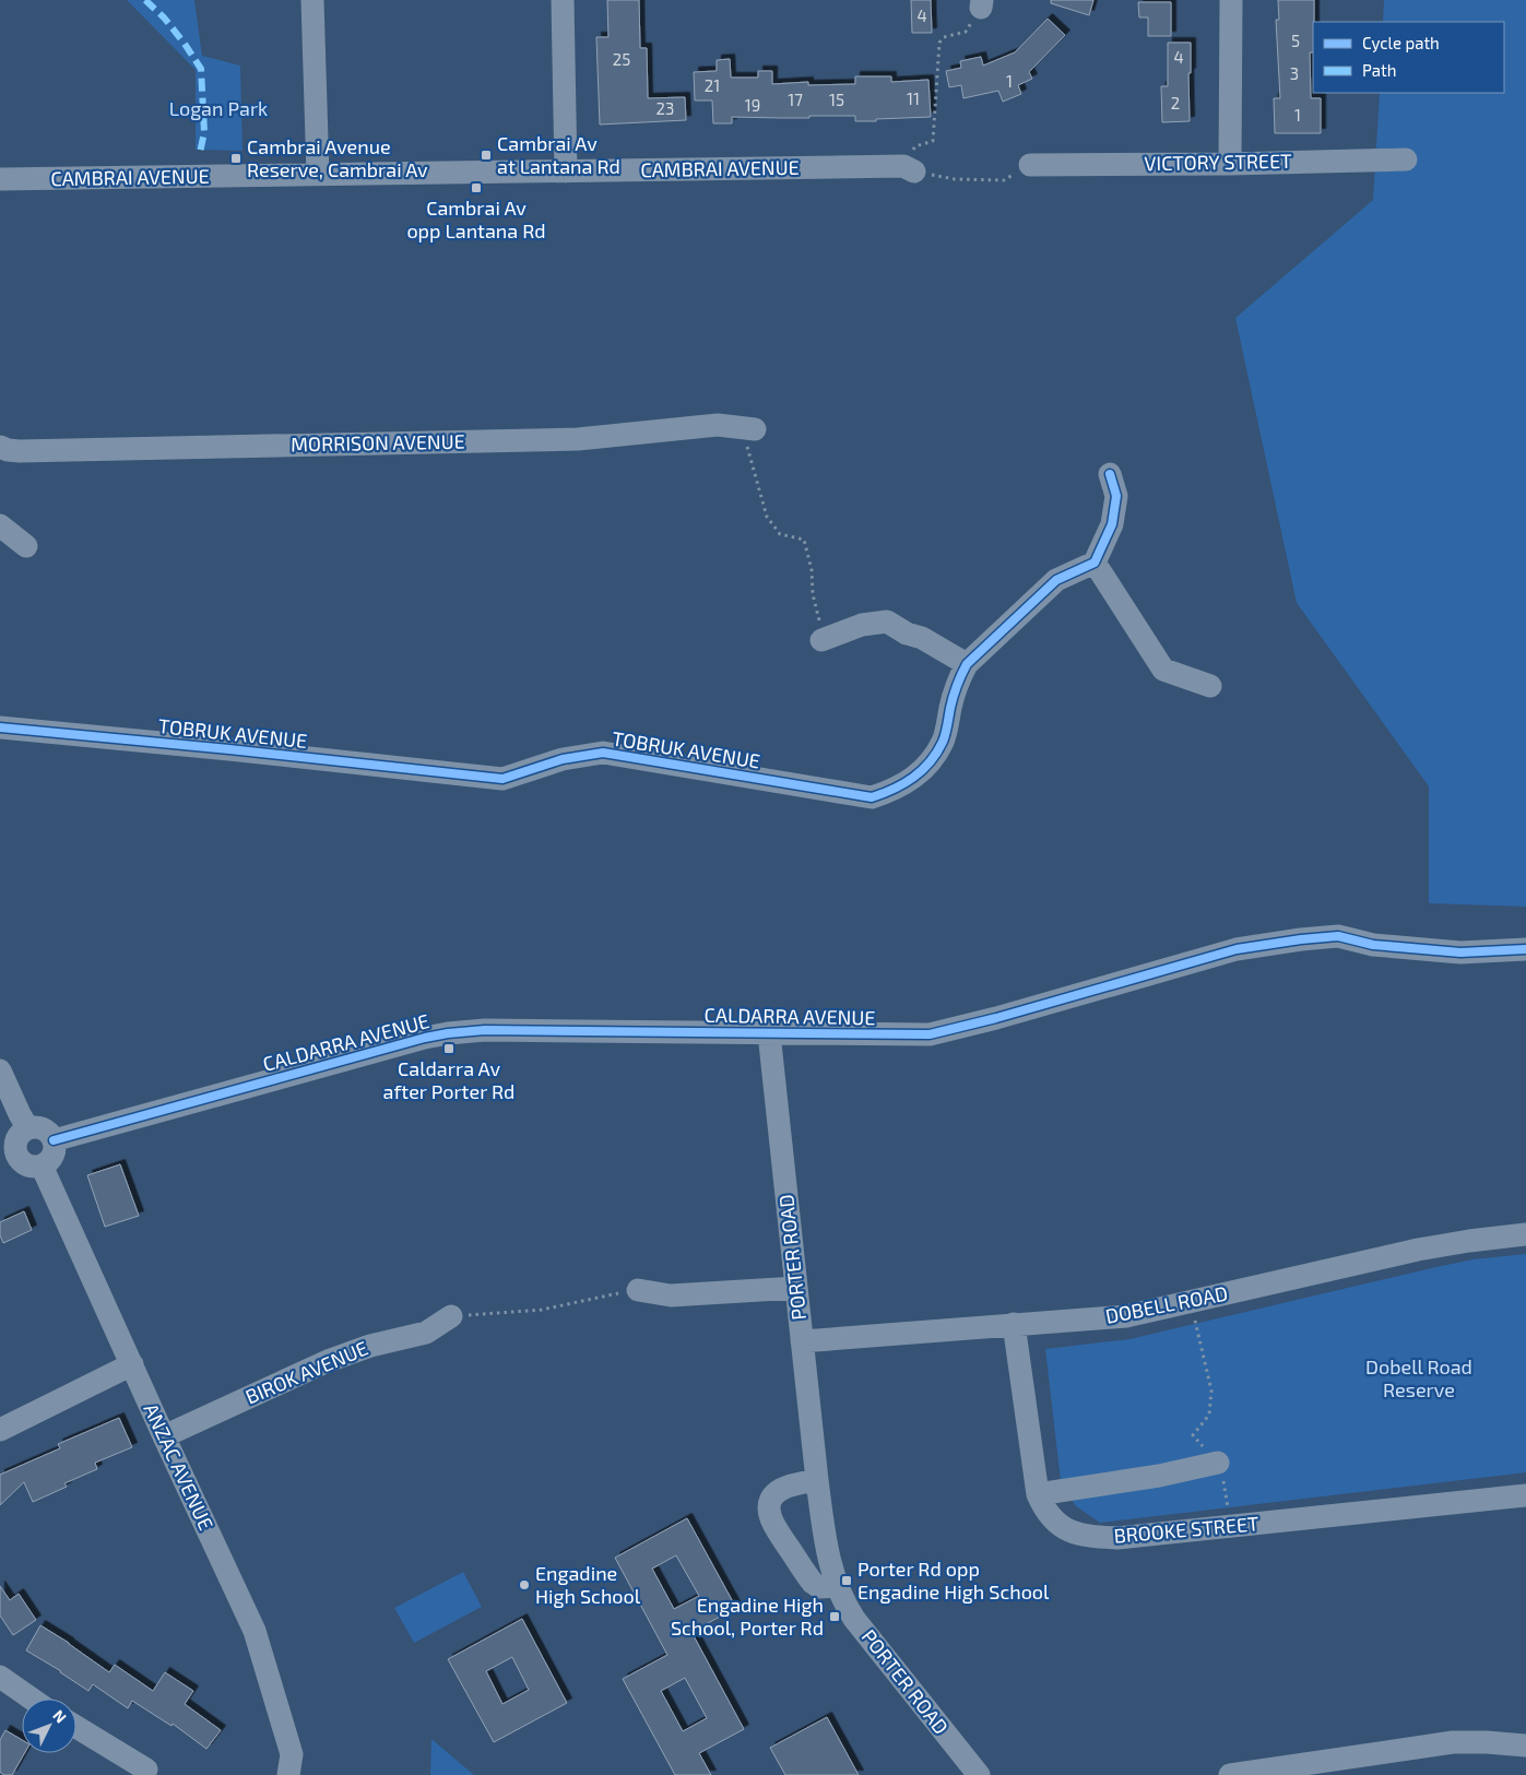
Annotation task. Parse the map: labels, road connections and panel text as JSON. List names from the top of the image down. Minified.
{"streets":{"street":["VICTORY STREET","CAMBRAI AVENUE","MORRISON AVENUE","TOBRUK AVENUE","CALDARRA AVENUE","PORTER ROAD","DOBELL ROAD","BIROK AVENUE","ANZAC AVENUE","BROOKE STREET"]},"crossings":[["CALDARRA AVENUE","PORTER ROAD"],["CALDARRA AVENUE","ANZAC AVENUE"],["PORTER ROAD","DOBELL ROAD"],["DOBELL ROAD","BROOKE STREET"],["BIROK AVENUE","ANZAC AVENUE"]],"parks":["Logan Park","Dobell Road Reserve"],"places":{"transit":["Cambrai Av at Lantana Rd","Cambrai Avenue Reserve, Cambrai Av","Cambrai Av opp Lantana Rd","Caldarra Av after Porter Rd","Porter Rd opp Engadine High School","Engadine High School, Porter Rd"],"other":["Engadine High School"]},"house_numbers":["4","5","4","25","3","1","21","11","17","15","2","19","23","1"],"legend":["Cycle path","Path"],"north":"top right"}
